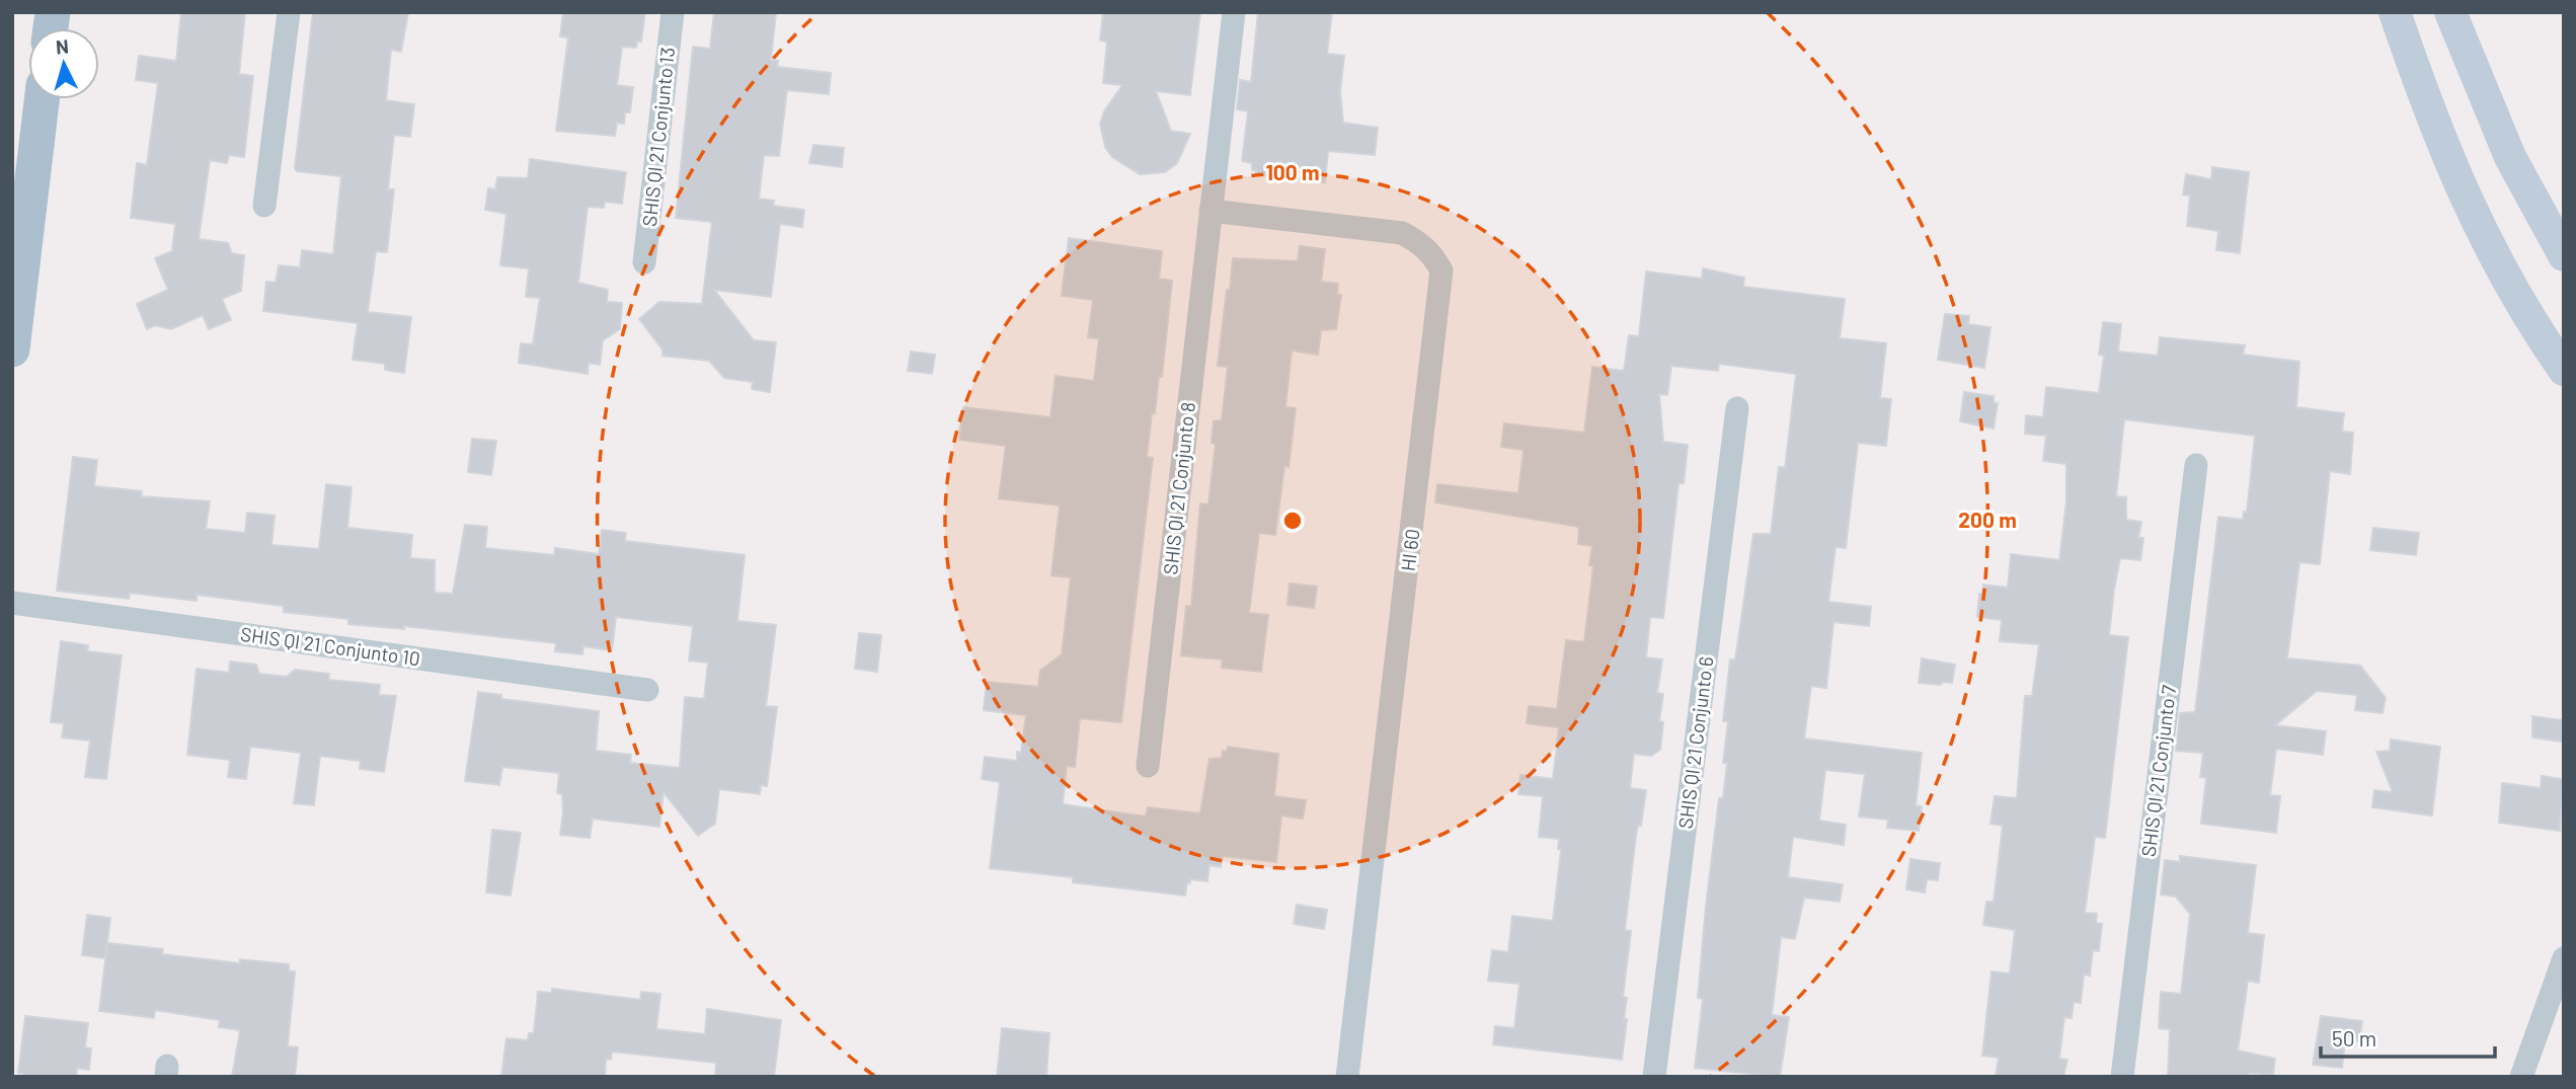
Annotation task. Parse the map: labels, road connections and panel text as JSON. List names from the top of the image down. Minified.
{"streets":{"street":["SHIS QI 21 Conjunto 13","SHIS QI 21 Conjunto 8","HI 60","SHIS QI 21 Conjunto 10","SHIS QI 21 Conjunto 6","SHIS QI 21 Conjunto 7"]},"crossings":[["SHIS QI 21 Conjunto 8","HI 60"]],"scale_bar":"50 m","north":"top","rings":["100 m","200 m"]}
